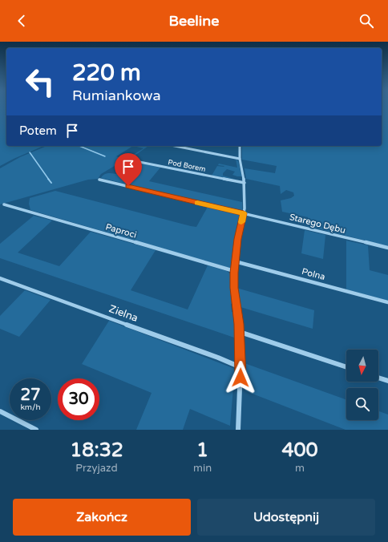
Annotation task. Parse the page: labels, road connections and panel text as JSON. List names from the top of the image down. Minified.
{"streets":{"street":["Pod Borem","Starego Dębu","Paproci","Polna","Zielna"]},"north":"bottom","page":{"header":"Beeline","turn":["220 m","Rumiankowa"],"then":"Potem","speed":"27 km/h","limit":"30","eta":["18:32","Przyjazd","1","min","400","m"],"buttons":["Zakończ","Udostępnij"]}}
